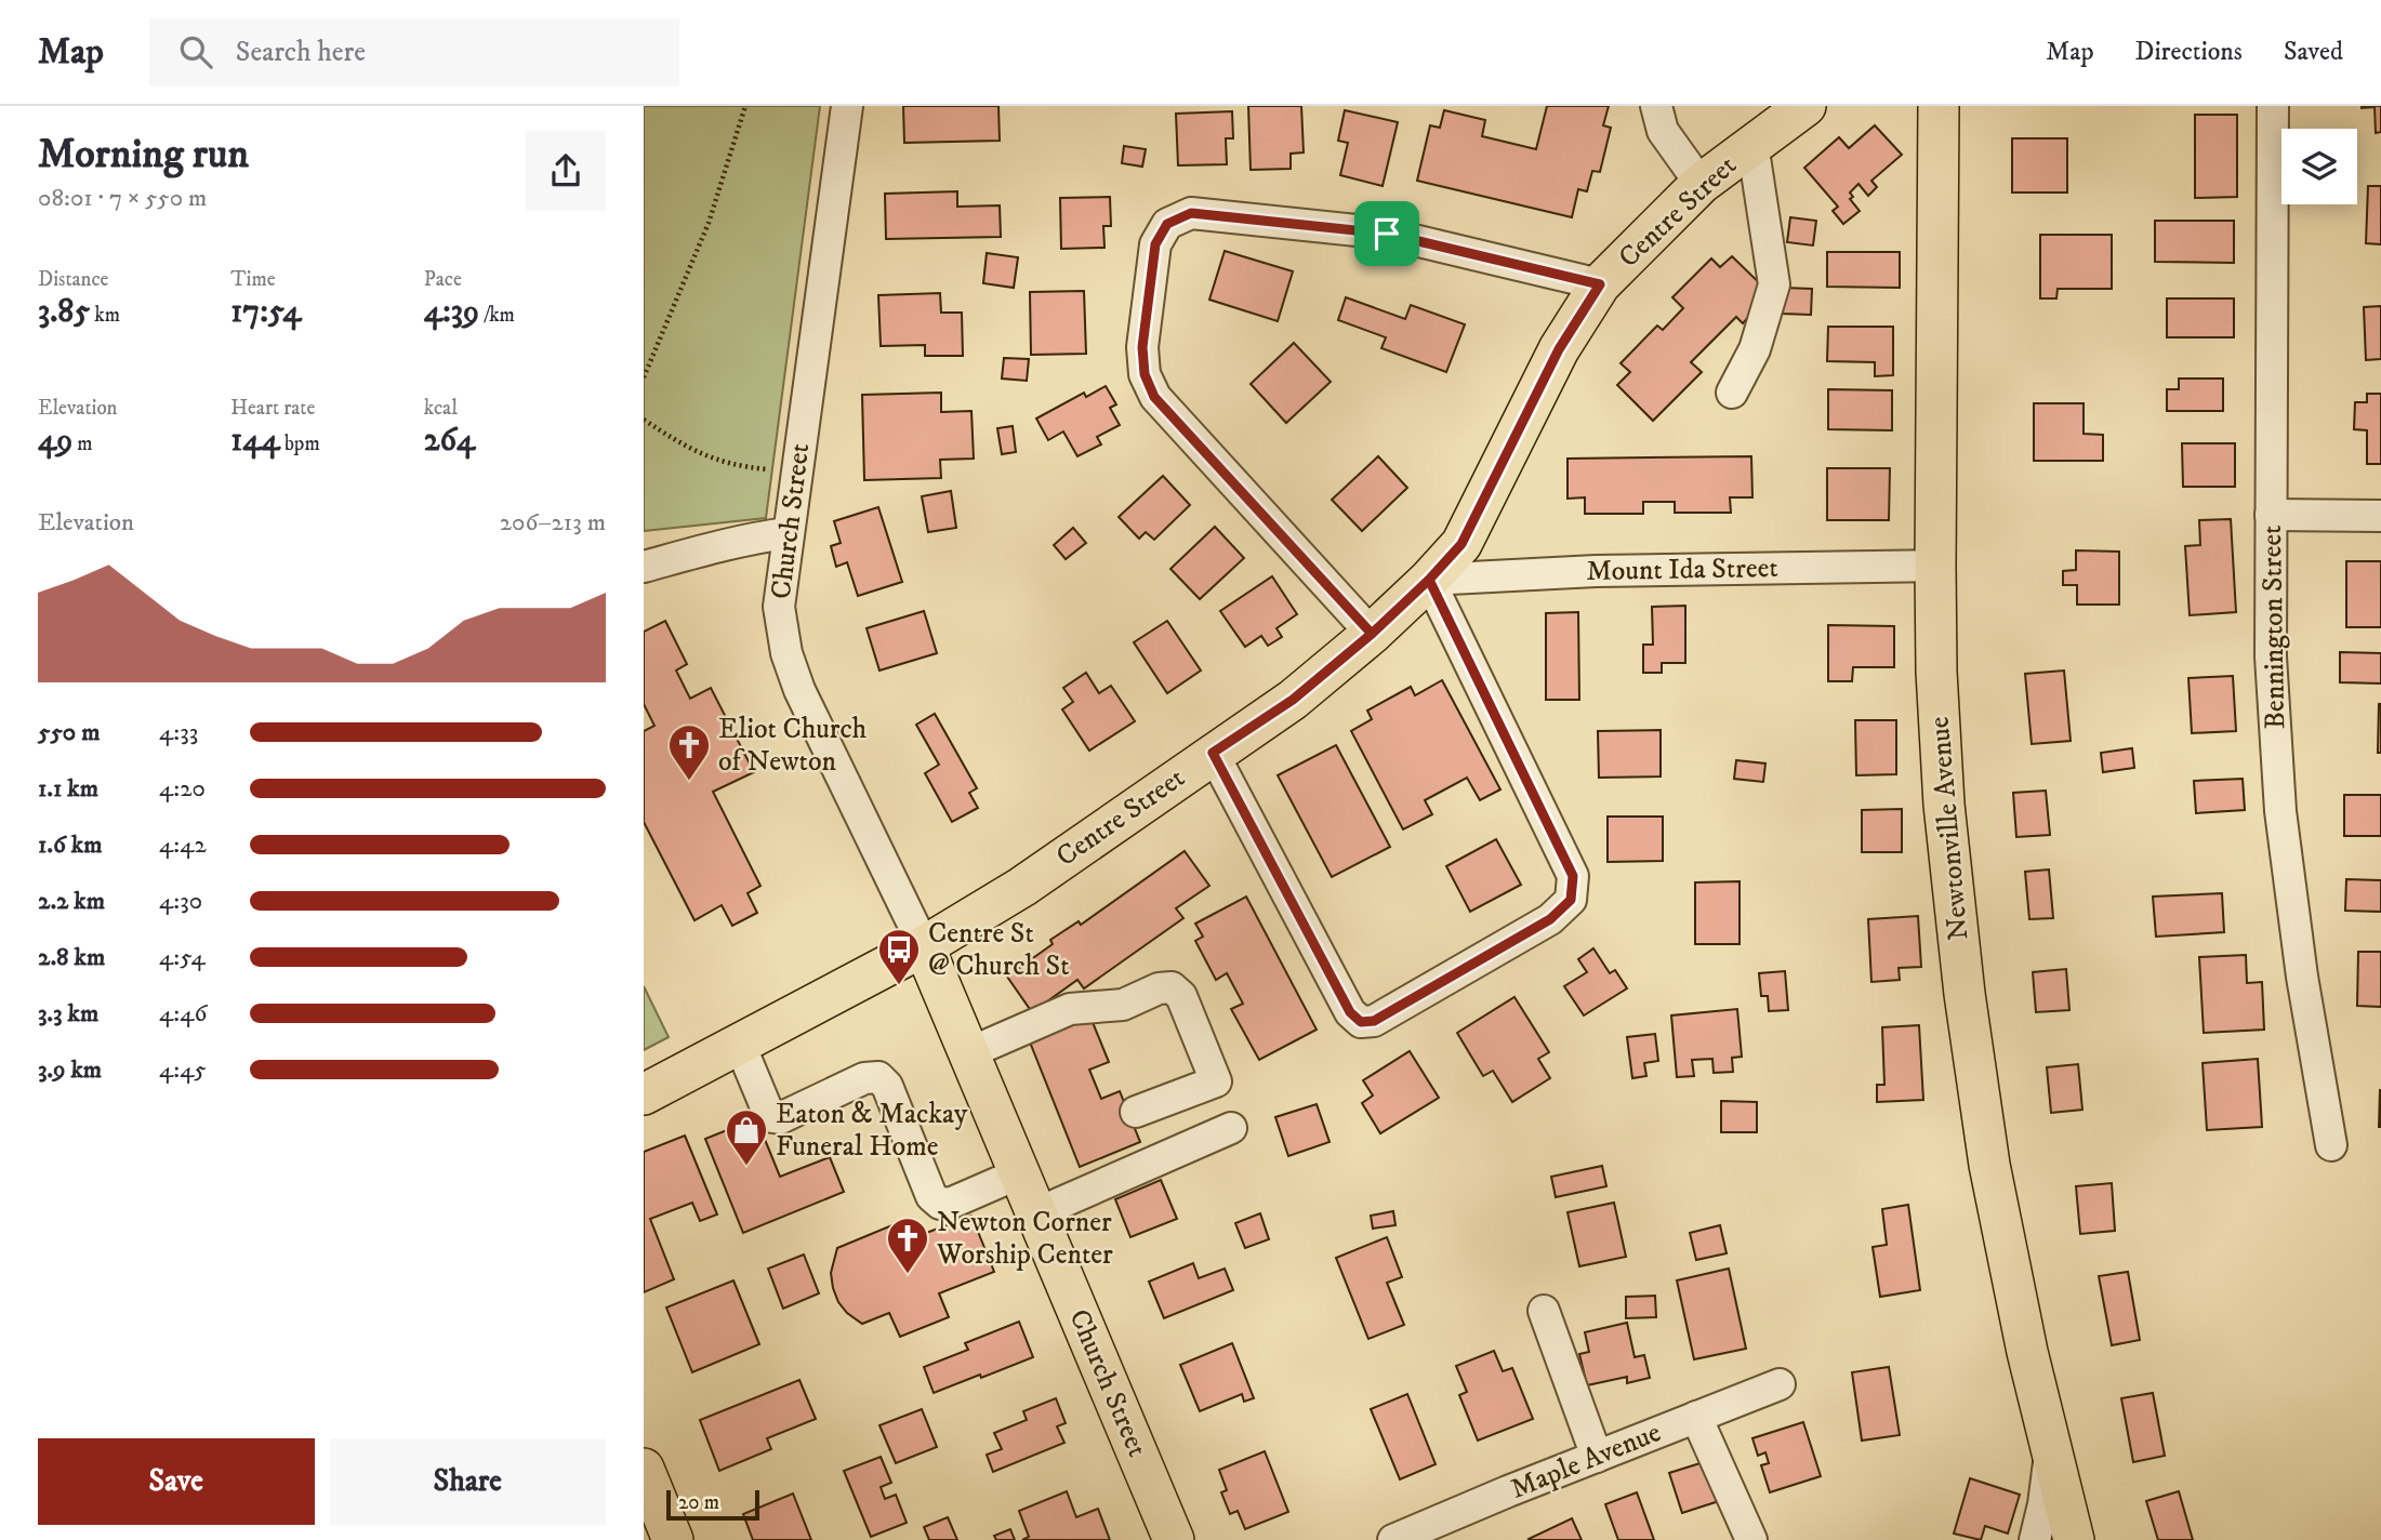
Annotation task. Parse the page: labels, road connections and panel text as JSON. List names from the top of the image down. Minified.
{"streets":{"main road":["Centre Street","Church Street","Newtonville Avenue"],"street":["Mount Ida Street","Bennington Street","Maple Avenue"]},"crossings":[["Centre Street","Church Street"],["Centre Street","Mount Ida Street"],["Mount Ida Street","Newtonville Avenue"]],"places":{"church":["Eliot Church of Newton","Newton Corner Worship Center"],"bus stop":["Centre St @ Church St"],"shop":["Eaton & Mackay Funeral Home"]},"scale_bar":"20 m","page":{"header":"Map","search":"Search here","nav":["Map","Directions","Saved"],"heading":["Morning run","08:01 · 7 × 550 m"],"stats":[["Distance","3.85 km"],["Time","17:54"],["Pace","4:39 /km"],["Elevation","49 m"],["Heart rate","144 bpm"],["kcal","264"]],"chart":["Elevation","206–213 m"],"list":[{"name":"550 m","note":"4:33"},{"name":"1.1 km","note":"4:20"},{"name":"1.6 km","note":"4:42"},{"name":"2.2 km","note":"4:30"},{"name":"2.8 km","note":"4:54"},{"name":"3.3 km","note":"4:46"},{"name":"3.9 km","note":"4:45"}],"buttons":["Save","Share"],"scale":"20 m"}}
